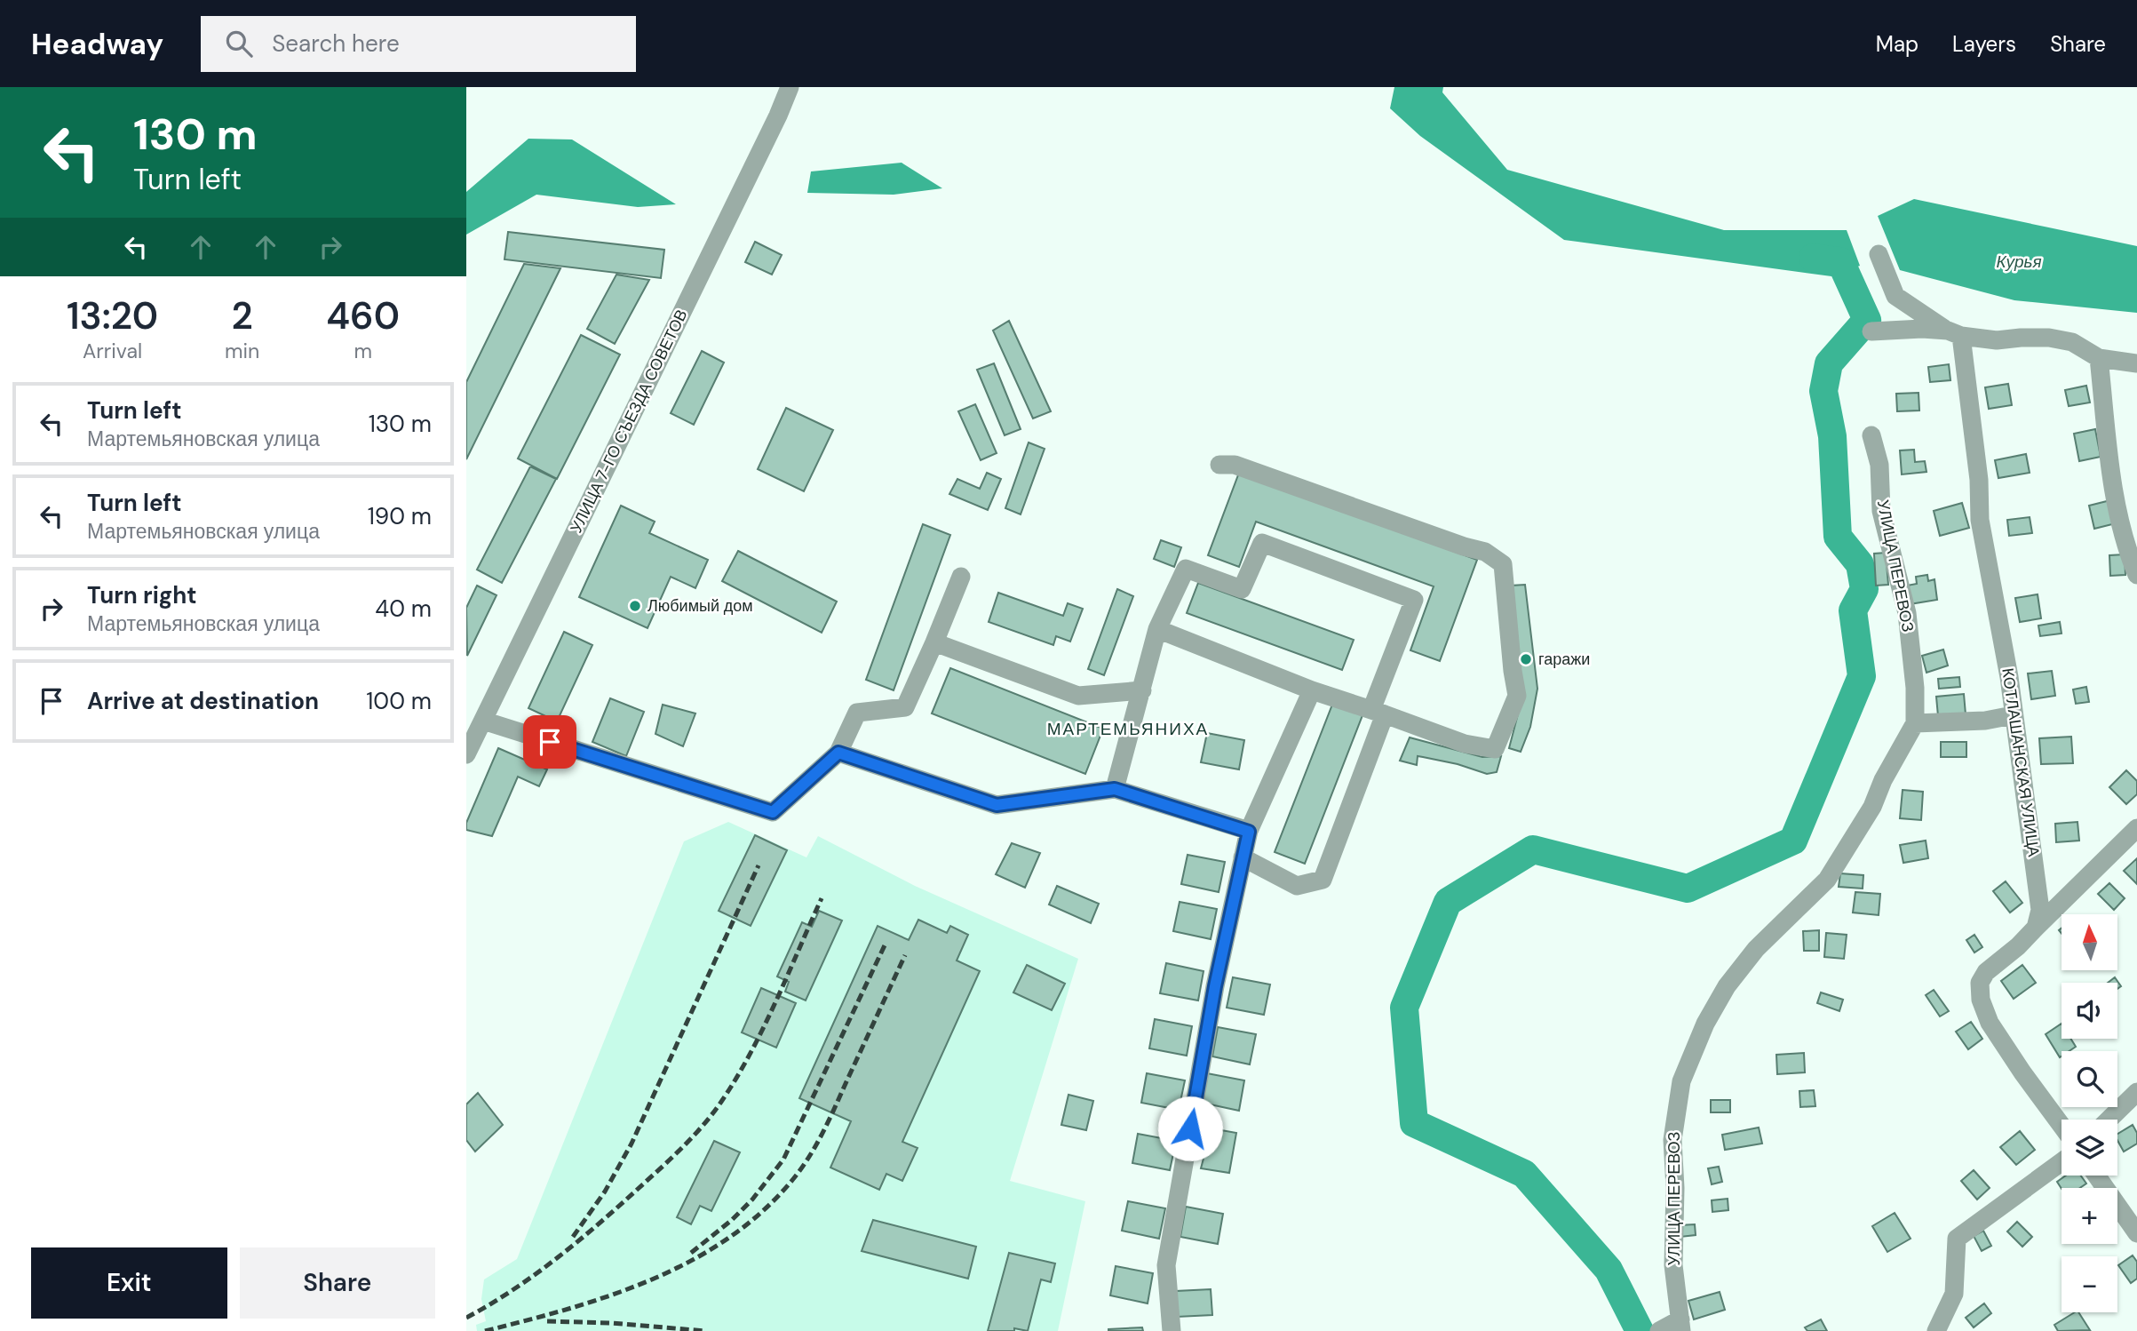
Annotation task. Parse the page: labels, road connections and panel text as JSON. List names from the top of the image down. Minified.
{"streets":{"street":["УЛИЦА 7-ГО СЪЕЗДА СОВЕТОВ","УЛИЦА ПЕРЕВОЗ","КОТЛАШАНСКАЯ УЛИЦА"]},"districts":["МАРТЕМЬЯНИХА"],"water":["Курья"],"places":["Любимый дом","гаражи"],"north":"top","page":{"header":"Headway","search":"Search here","nav":["Map","Layers","Share"],"turn":["130 m","Turn left"],"eta":["13:20","Arrival","2","min","460","m"],"list":[{"name":"Turn left","note":"Мартемьяновская улица","value":"130 m"},{"name":"Turn left","note":"Мартемьяновская улица","value":"190 m"},{"name":"Turn right","note":"Мартемьяновская улица","value":"40 m"},{"name":"Arrive at destination","value":"100 m"}],"map_buttons":["+","−"],"buttons":["Exit","Share"]}}
